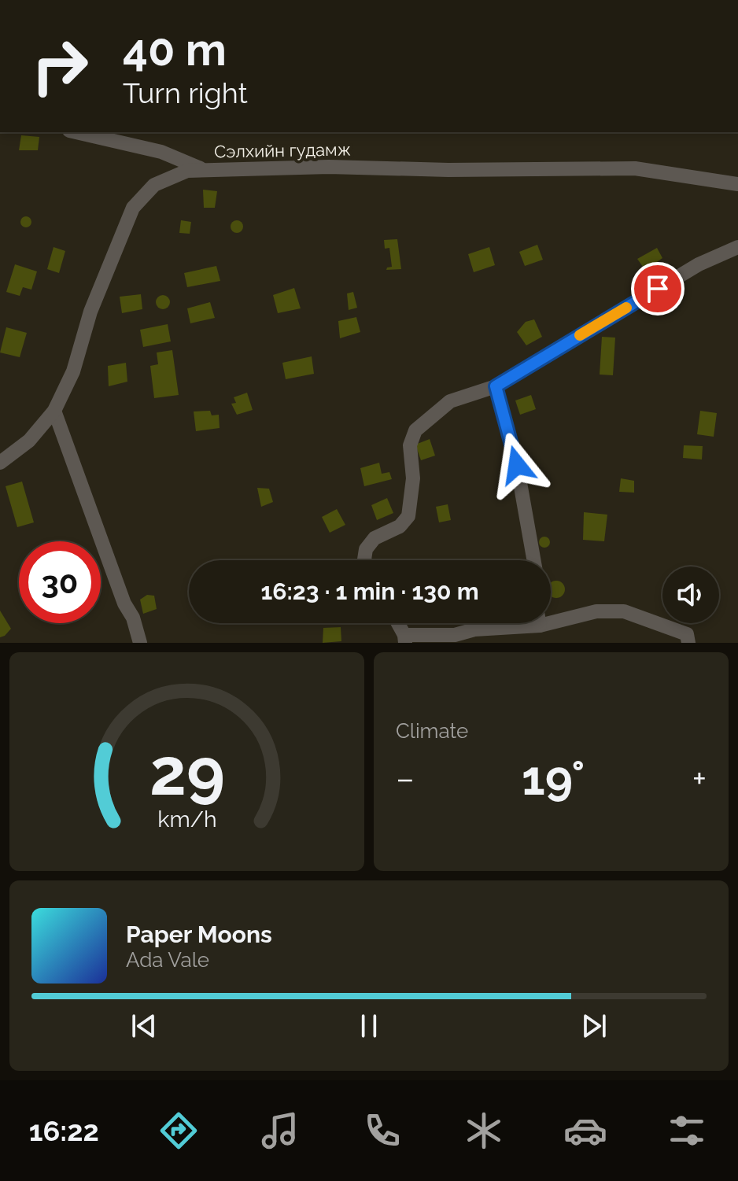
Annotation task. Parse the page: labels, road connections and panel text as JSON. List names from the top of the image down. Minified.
{"streets":{"street":["Сэлхийн гудамж"]},"page":{"turn":["40 m","Turn right"],"limit":"30","trip":"16:23 · 1 min · 130 m","tile":"Climate","heat":["−","19°","+"],"song":["Paper Moons","Ada Vale"],"tabs":"16:22","gauge":["29","km/h"]}}
